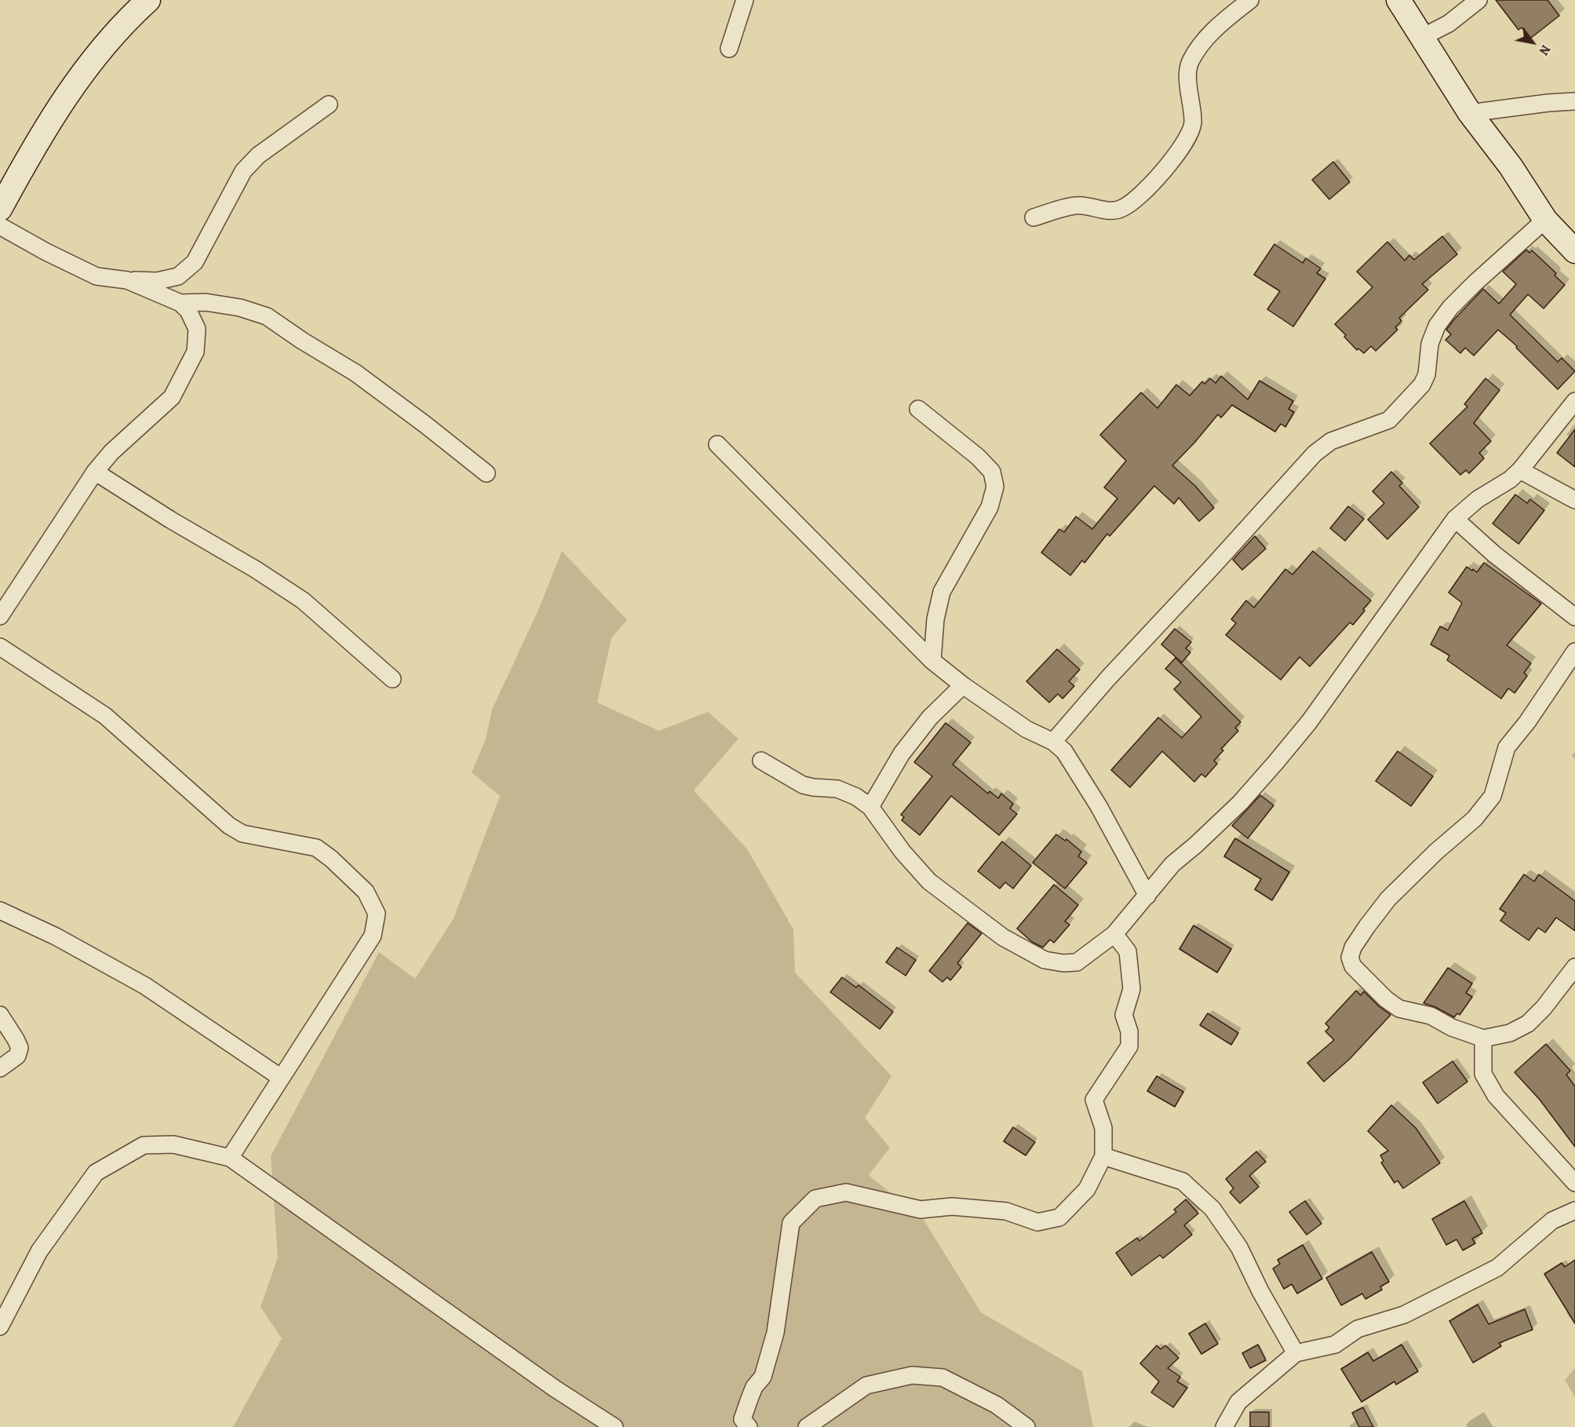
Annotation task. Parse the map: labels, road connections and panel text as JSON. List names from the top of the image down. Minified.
{"north":"bottom right"}
